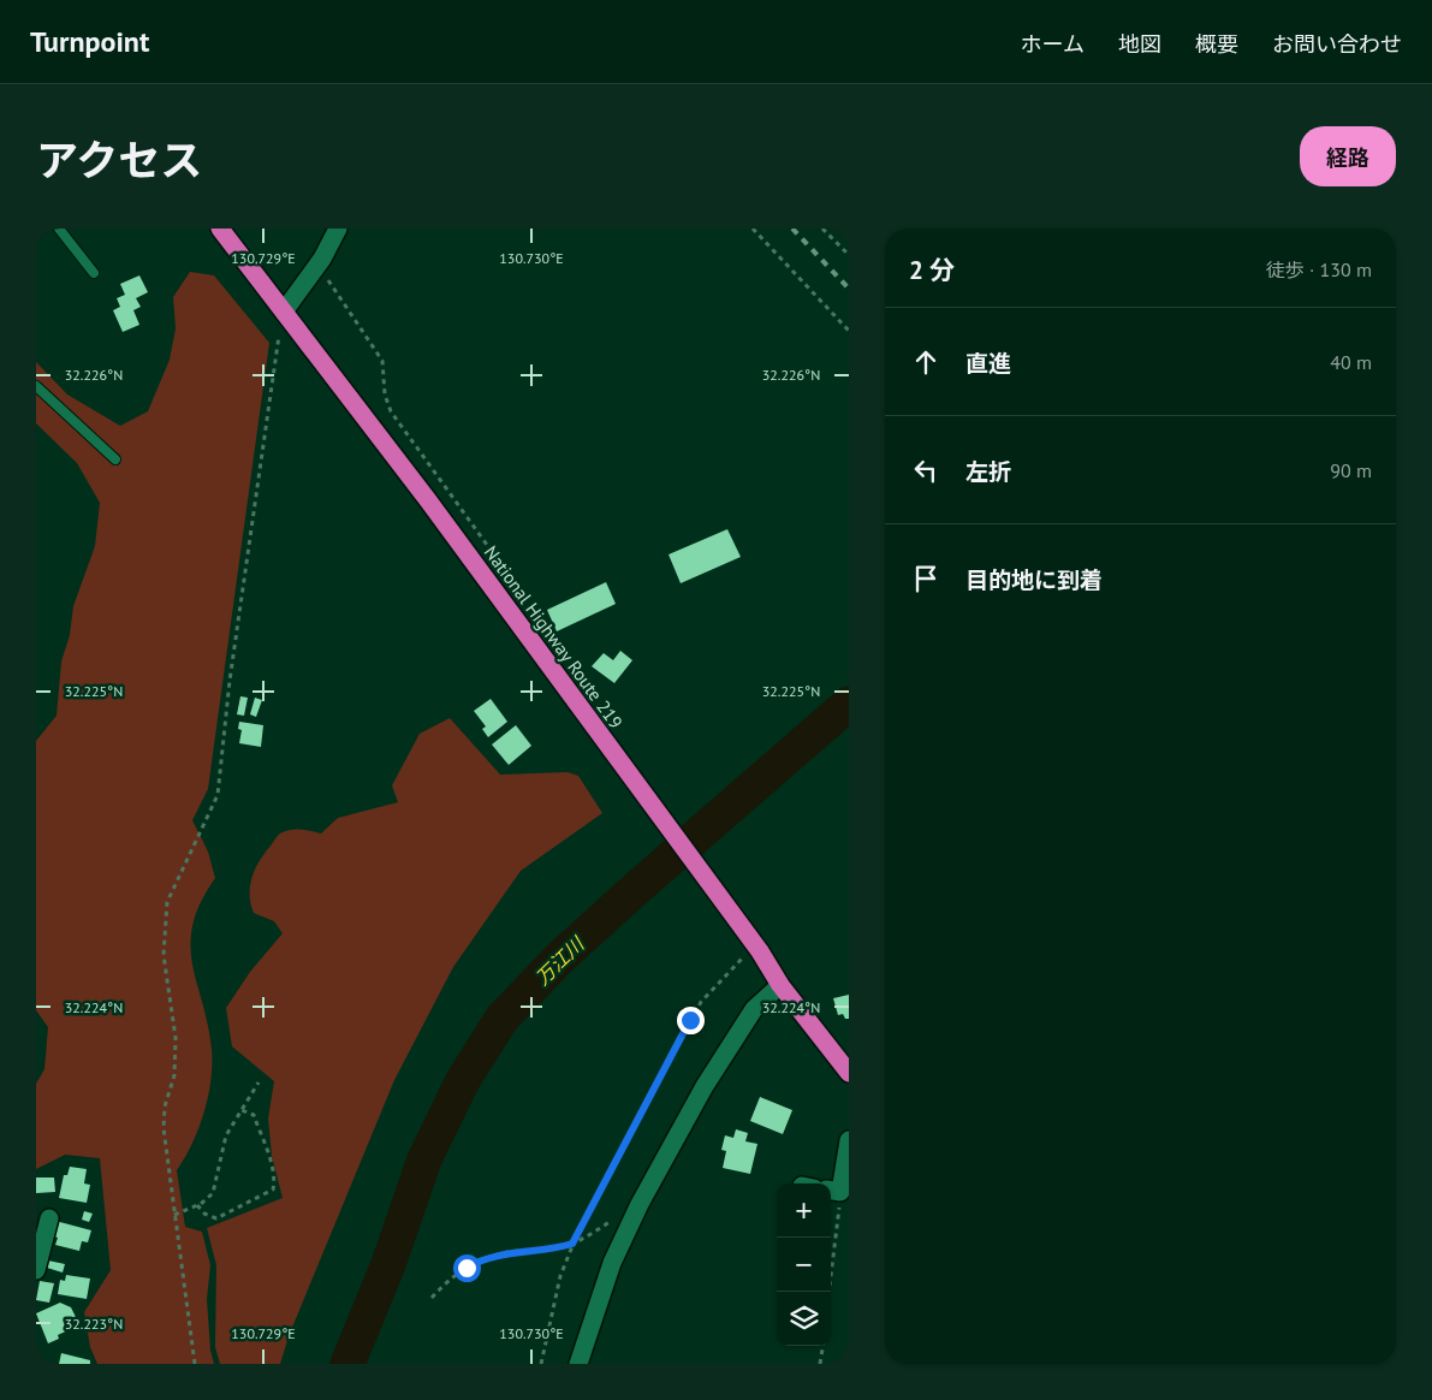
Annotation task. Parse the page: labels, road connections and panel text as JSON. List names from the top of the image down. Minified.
{"streets":{"highway":["National Highway Route 219"]},"water":["万江川"],"page":{"header":"Turnpoint","nav":["ホーム","地図","概要","お問い合わせ"],"title":"アクセス","buttons":"経路","heading":["2 分","徒歩 · 130 m"],"list":[["直進","40 m"],["左折","90 m"],"目的地に到着"],"map_buttons":["+","−"]},"coordinates":["130.729°E","130.730°E","32.226°N","32.225°N","32.224°N","32.223°N"]}
